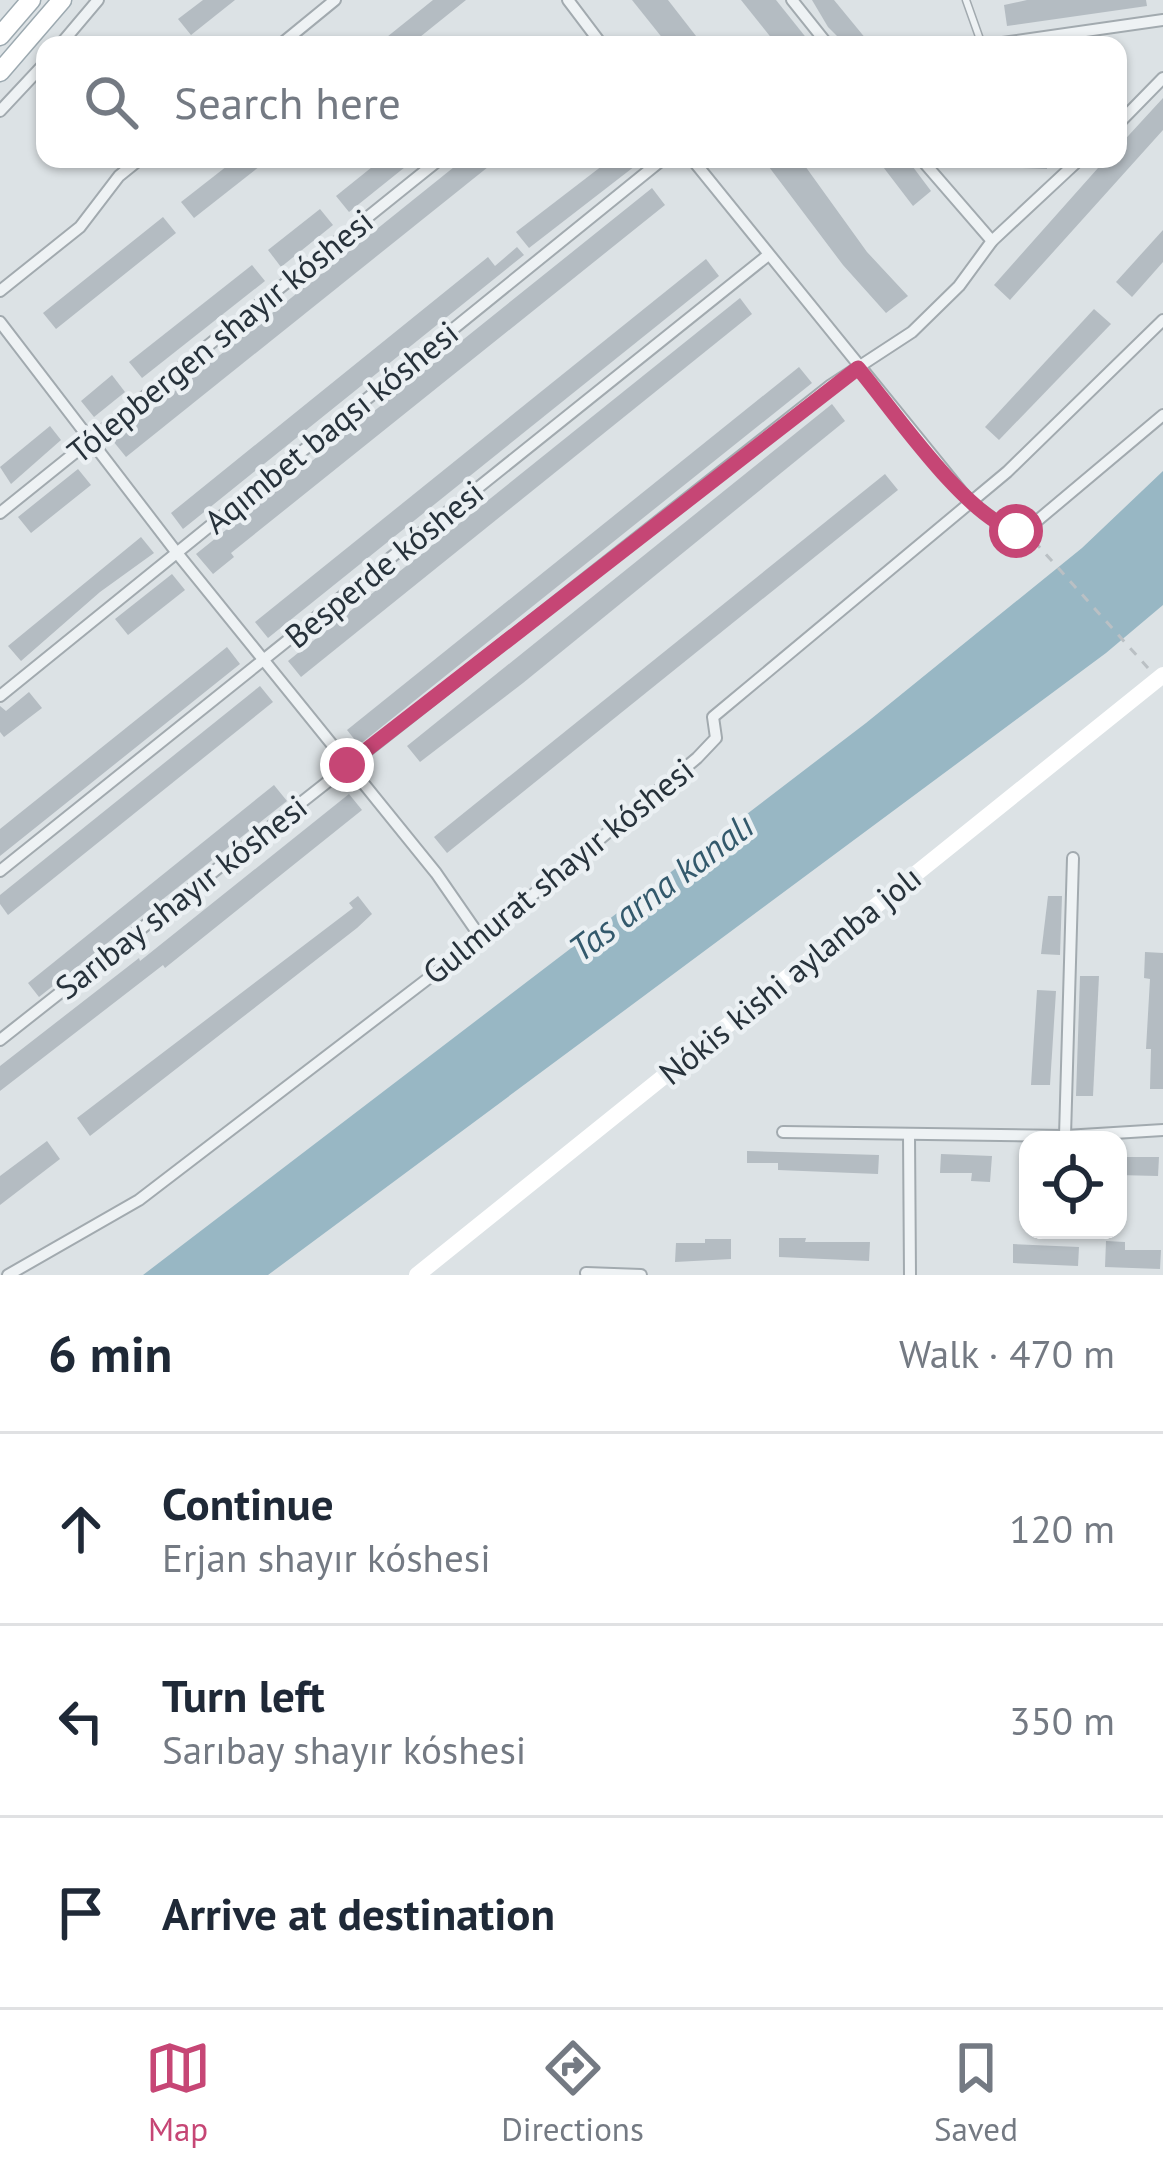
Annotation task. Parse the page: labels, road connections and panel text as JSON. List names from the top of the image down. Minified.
{"streets":{"main road":["Nókis kishi aylanba jolı"],"street":["Tólepbergen shayır kóshesi","Aqımbet baqsı kóshesi","Besperde kóshesi","Gulmurat shayır kóshesi","Sarıbay shayır kóshesi"]},"water":["Tas arna kanalı"],"page":{"search":"Search here","heading":["6 min","Walk · 470 m"],"list":[["Continue","Erjan shayır kóshesi","120 m"],["Turn left","Sarıbay shayır kóshesi","350 m"],"Arrive at destination"],"nav":["Map","Directions","Saved"]}}
